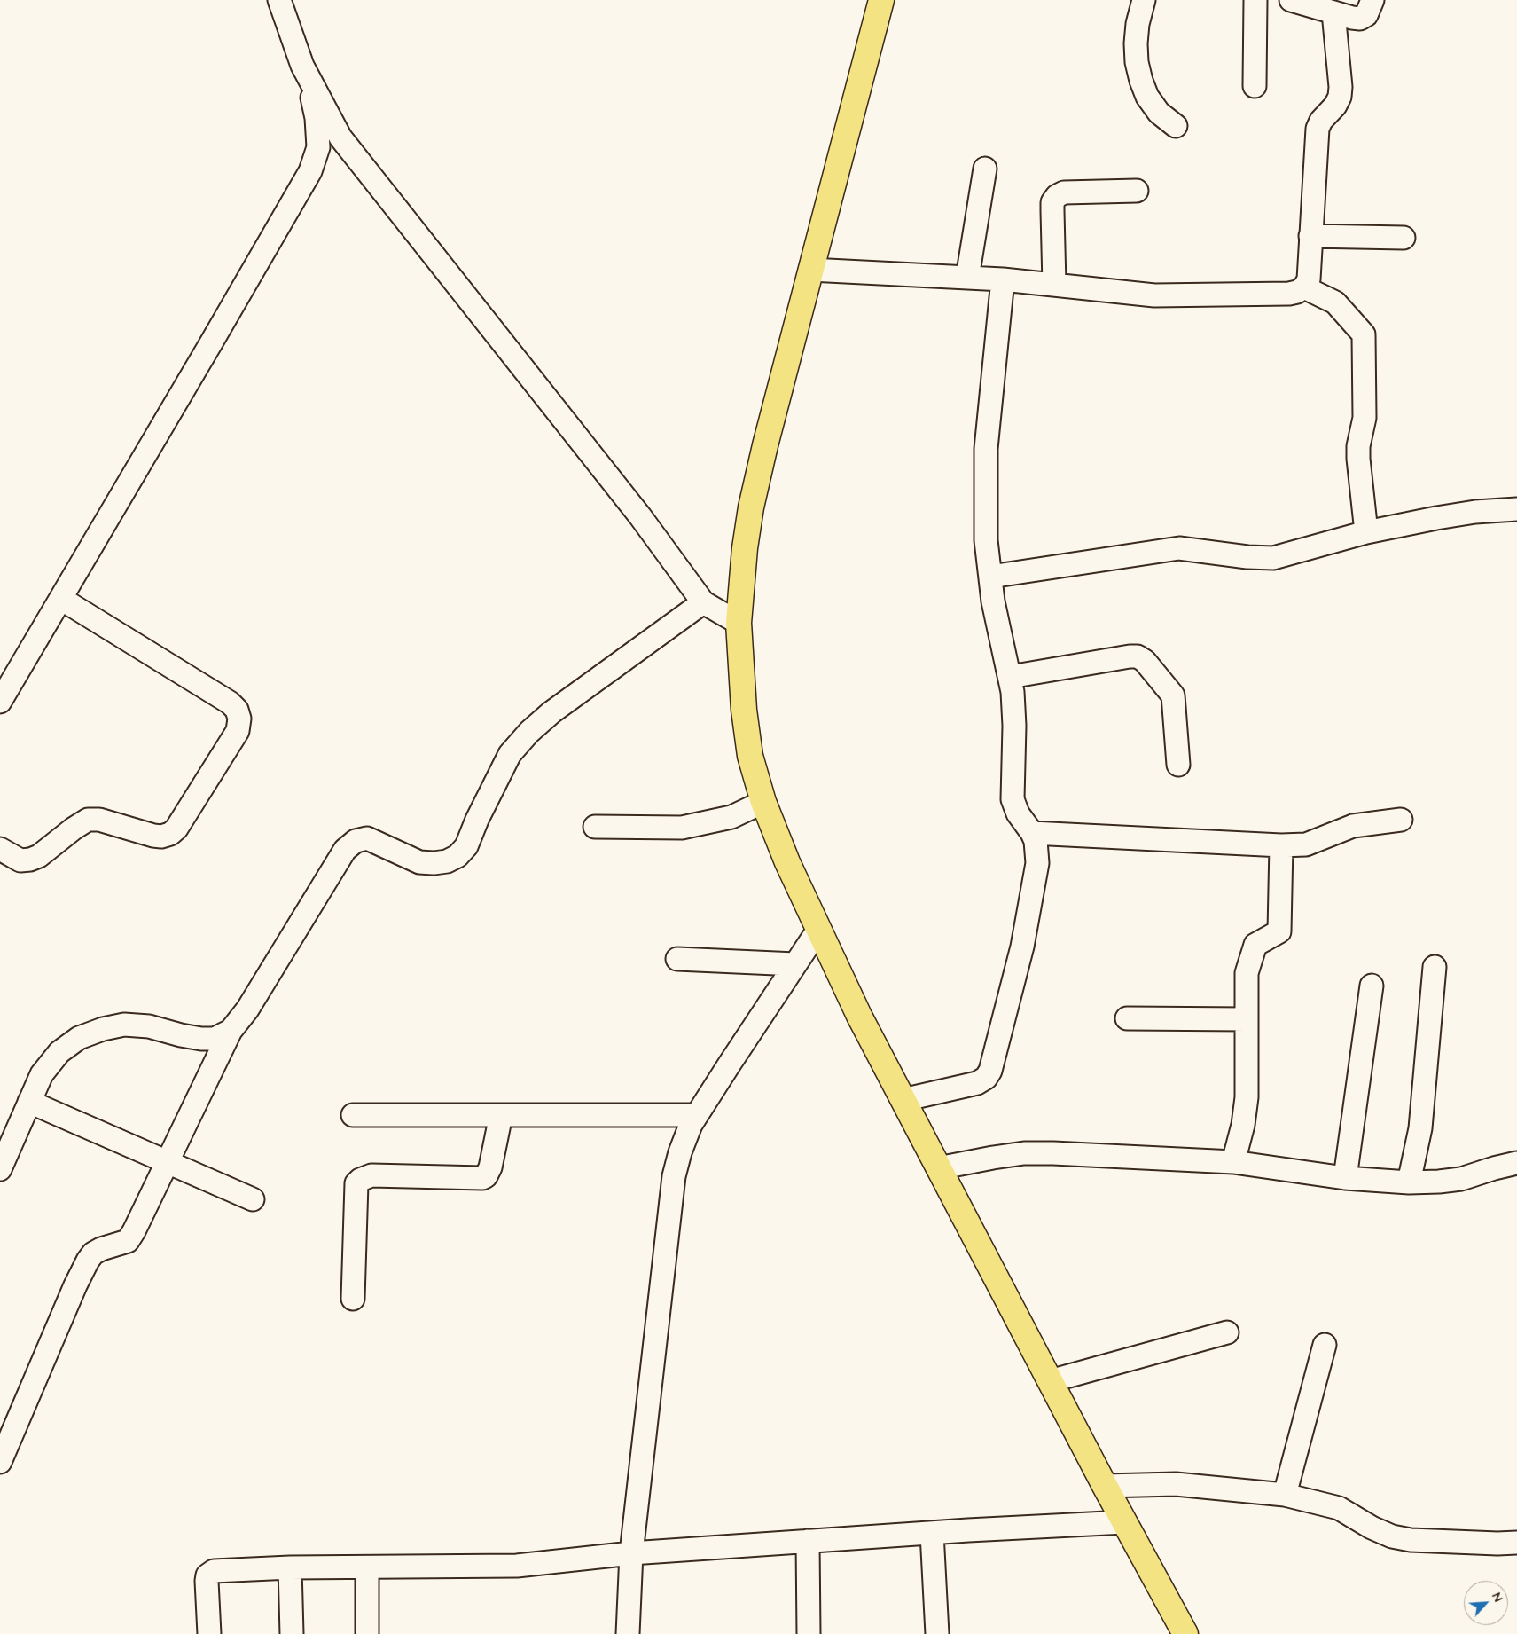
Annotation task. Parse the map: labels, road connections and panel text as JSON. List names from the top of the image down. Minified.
{"north":"top right"}
